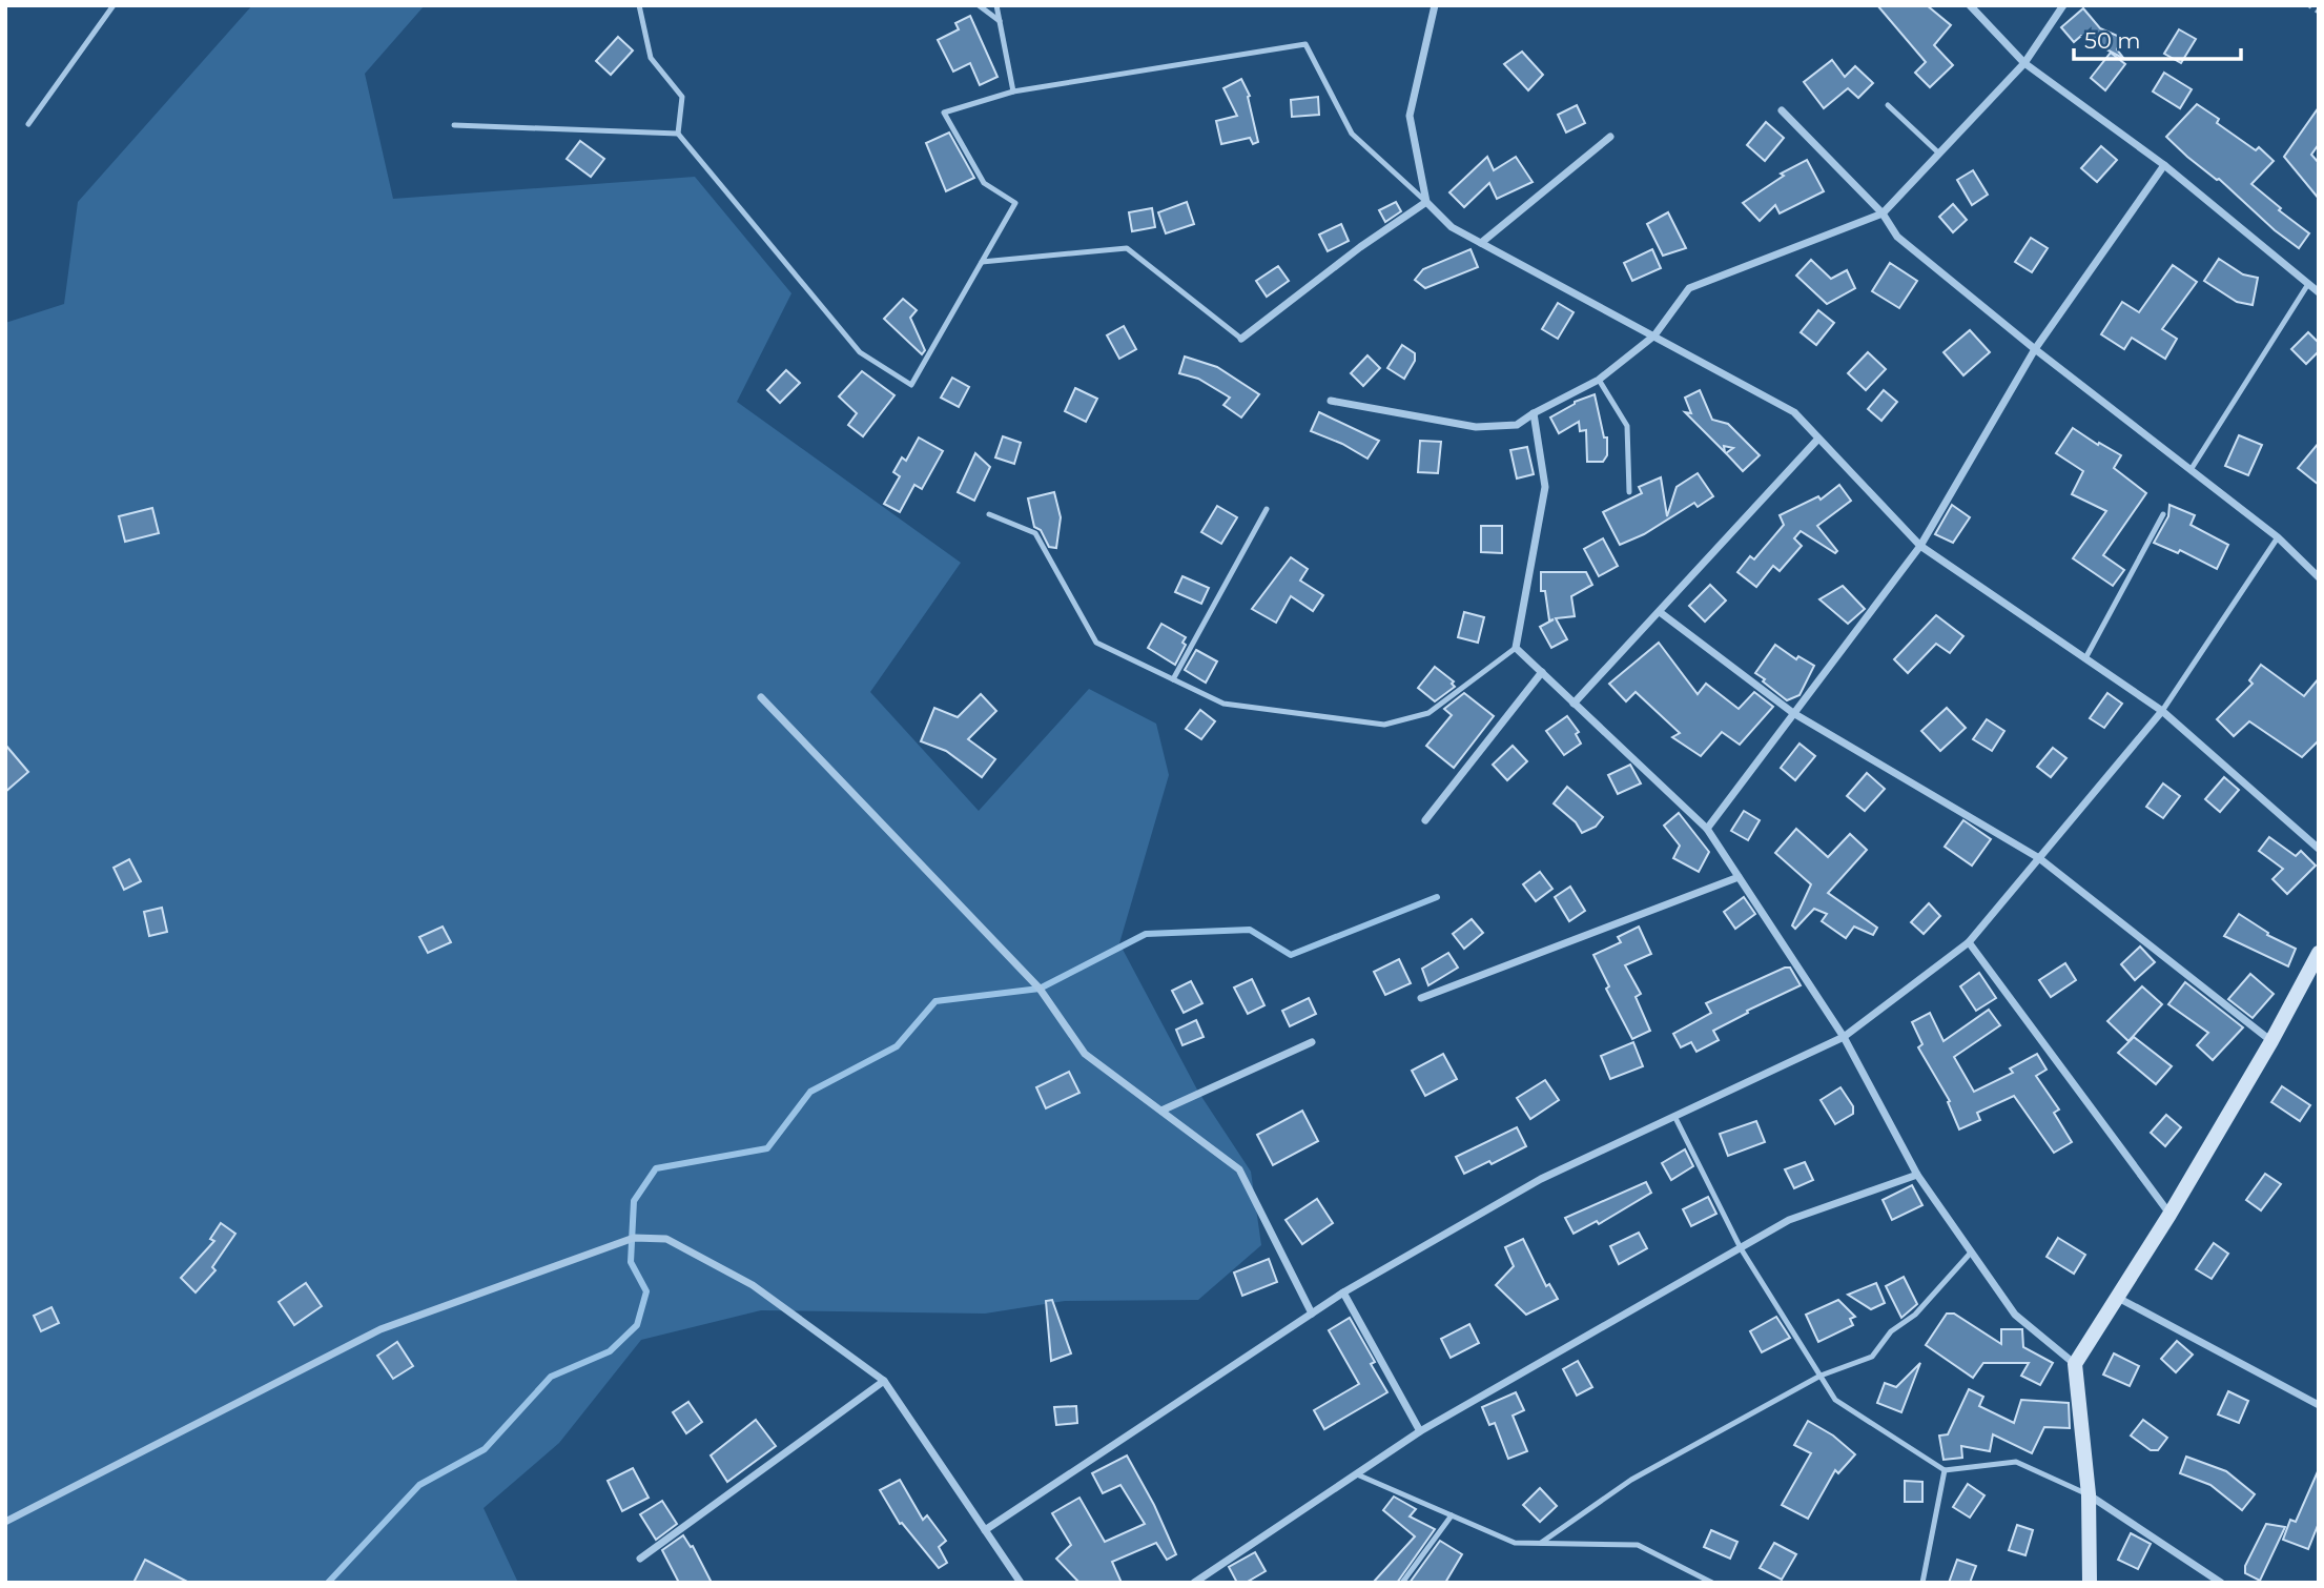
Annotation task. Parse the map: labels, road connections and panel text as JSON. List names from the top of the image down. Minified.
{"scale_bar":"50 m"}
